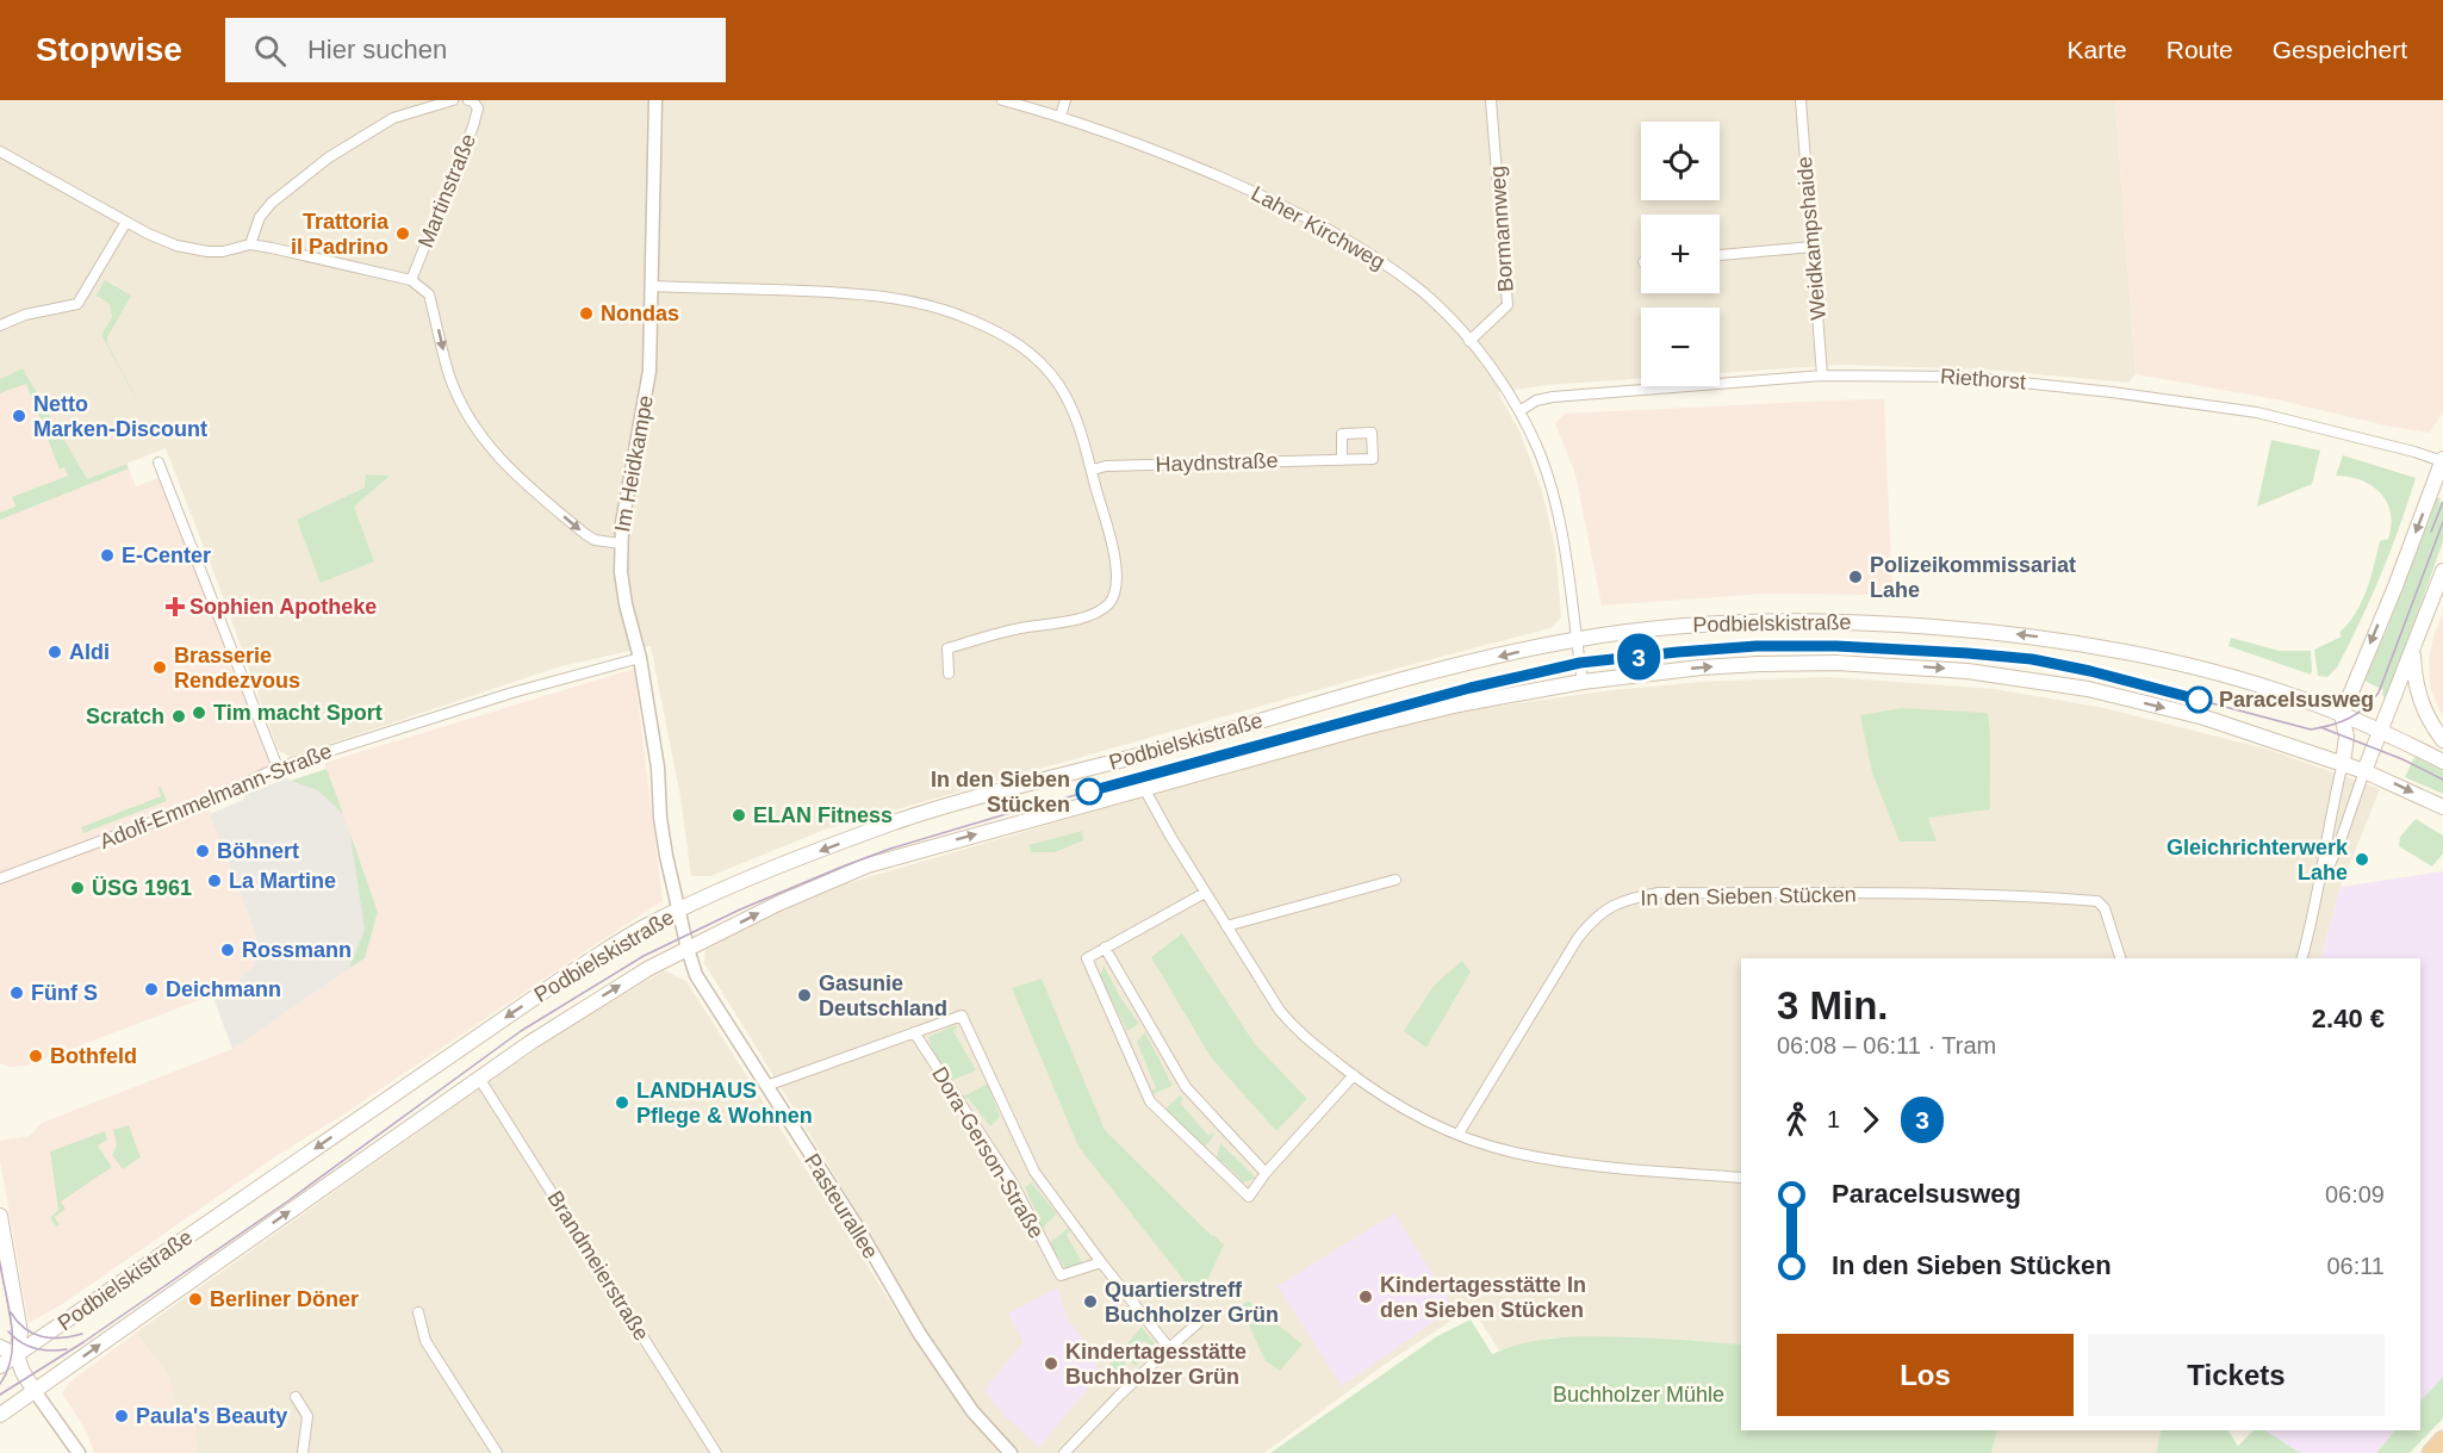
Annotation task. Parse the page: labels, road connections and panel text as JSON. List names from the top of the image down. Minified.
{"streets":{"main road":["Podbielskistraße"],"street":["Martinstraße","Laher Kirchweg","Bormannweg","Weidkampshaide","Riethorst","Haydnstraße","Im Heidkampe","Adolf-Emmelmann-Straße","In den Sieben Stücken","Dora-Gerson-Straße","Pasteurallee","Brandmeierstraße"]},"crossings":[["Laher Kirchweg","Bormannweg"],["Laher Kirchweg","Riethorst"],["Laher Kirchweg","Podbielskistraße"],["Weidkampshaide","Riethorst"],["Im Heidkampe","Podbielskistraße"],["Im Heidkampe","Adolf-Emmelmann-Straße"],["Im Heidkampe","Pasteurallee"],["Podbielskistraße","Pasteurallee"],["Podbielskistraße","Brandmeierstraße"],["Dora-Gerson-Straße","Pasteurallee"]],"parks":["Buchholzer Mühle"],"places":{"other":["Trattoria il Padrino","Nondas","Netto Marken-Discount","E-Center","Polizeikommissariat Lahe","Aldi","Brasserie Rendezvous","Paracelsusweg","Tim macht Sport","Scratch","In den Sieben Stücken","ELAN Fitness","Böhnert","Gleichrichterwerk Lahe","La Martine","ÜSG 1961","Rossmann","Deichmann","Fünf S","Gasunie Deutschland","Bothfeld","LANDHAUS Pflege & Wohnen","Kindertagesstätte In den Sieben Stücken","Berliner Döner","Quartierstreff Buchholzer Grün","Kindertagesstätte Buchholzer Grün","Paula's Beauty"],"health":["Sophien Apotheke"]},"lines":["tram line 3"],"page":{"header":"Stopwise","search":"Hier suchen","nav":["Karte","Route","Gespeichert"],"on_map":"3","map_buttons":["+","−"],"heading":["3 Min.","06:08 – 06:11 · Tram","2.40 €"],"legs":["1","3"],"list":[{"name":"Paracelsusweg","value":"06:09"},{"name":"In den Sieben Stücken","value":"06:11"}],"buttons":["Los","Tickets"]}}
